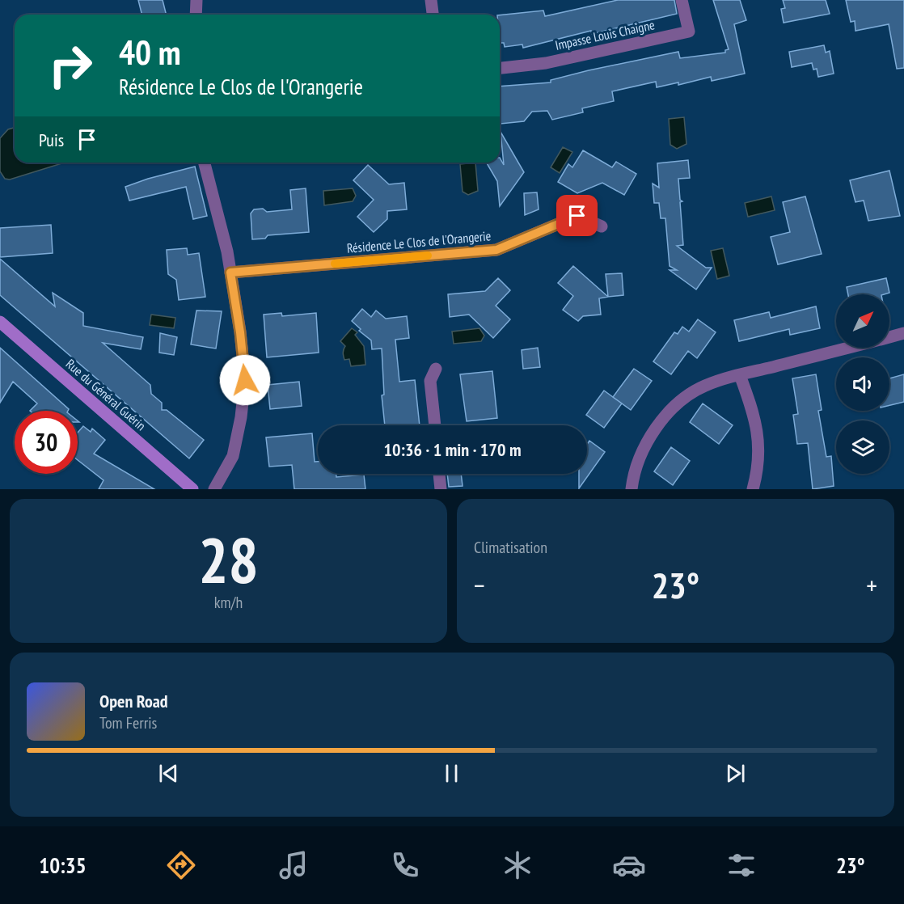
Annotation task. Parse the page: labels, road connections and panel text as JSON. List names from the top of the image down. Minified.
{"streets":{"main road":["Rue du Général Guérin"],"street":["Impasse Louis Chaigne","Résidence Le Clos de l'Orangerie"]},"north":"top right","page":{"turn":["40 m","Résidence Le Clos de l'Orangerie"],"then":"Puis","limit":"30","trip":"10:36 · 1 min · 170 m","tile":[["28","km/h"],"Climatisation"],"heat":["−","23°","+"],"song":["Open Road","Tom Ferris"],"tabs":["10:35","23°"]}}
